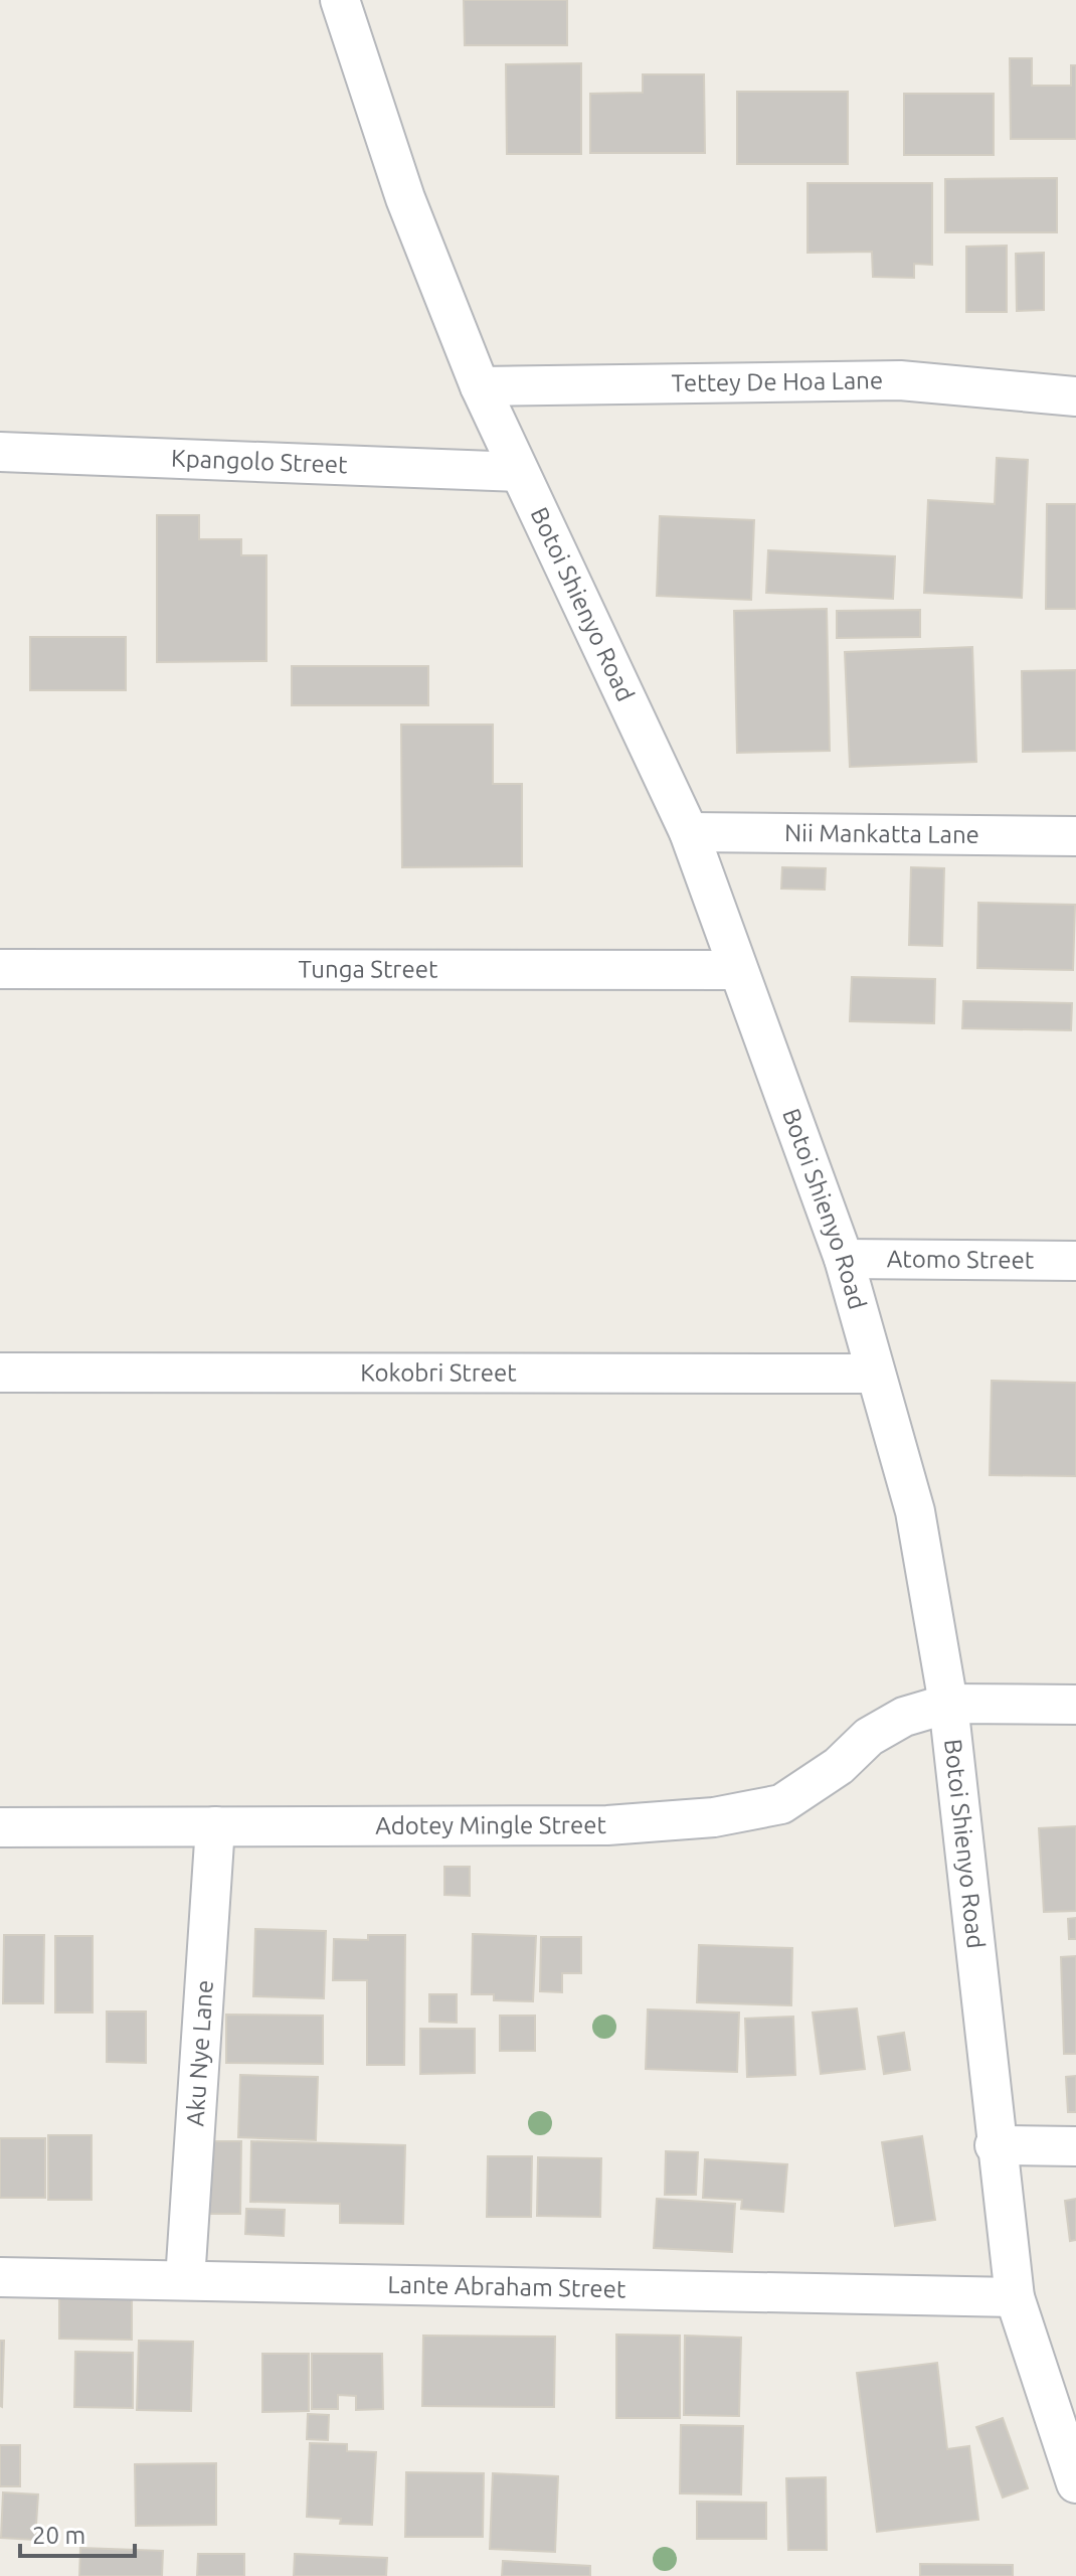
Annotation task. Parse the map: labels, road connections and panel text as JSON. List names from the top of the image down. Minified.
{"streets":{"street":["Tettey De Hoa Lane","Kpangolo Street","Botoi Shienyo Road","Nii Mankatta Lane","Tunga Street","Atomo Street","Kokobri Street","Adotey Mingle Street","Aku Nye Lane","Lante Abraham Street"]},"crossings":[["Tettey De Hoa Lane","Botoi Shienyo Road"],["Kpangolo Street","Botoi Shienyo Road"],["Botoi Shienyo Road","Nii Mankatta Lane"],["Botoi Shienyo Road","Tunga Street"],["Botoi Shienyo Road","Atomo Street"],["Botoi Shienyo Road","Kokobri Street"],["Botoi Shienyo Road","Adotey Mingle Street"],["Botoi Shienyo Road","Lante Abraham Street"],["Adotey Mingle Street","Aku Nye Lane"],["Aku Nye Lane","Lante Abraham Street"]],"scale_bar":"20 m"}
